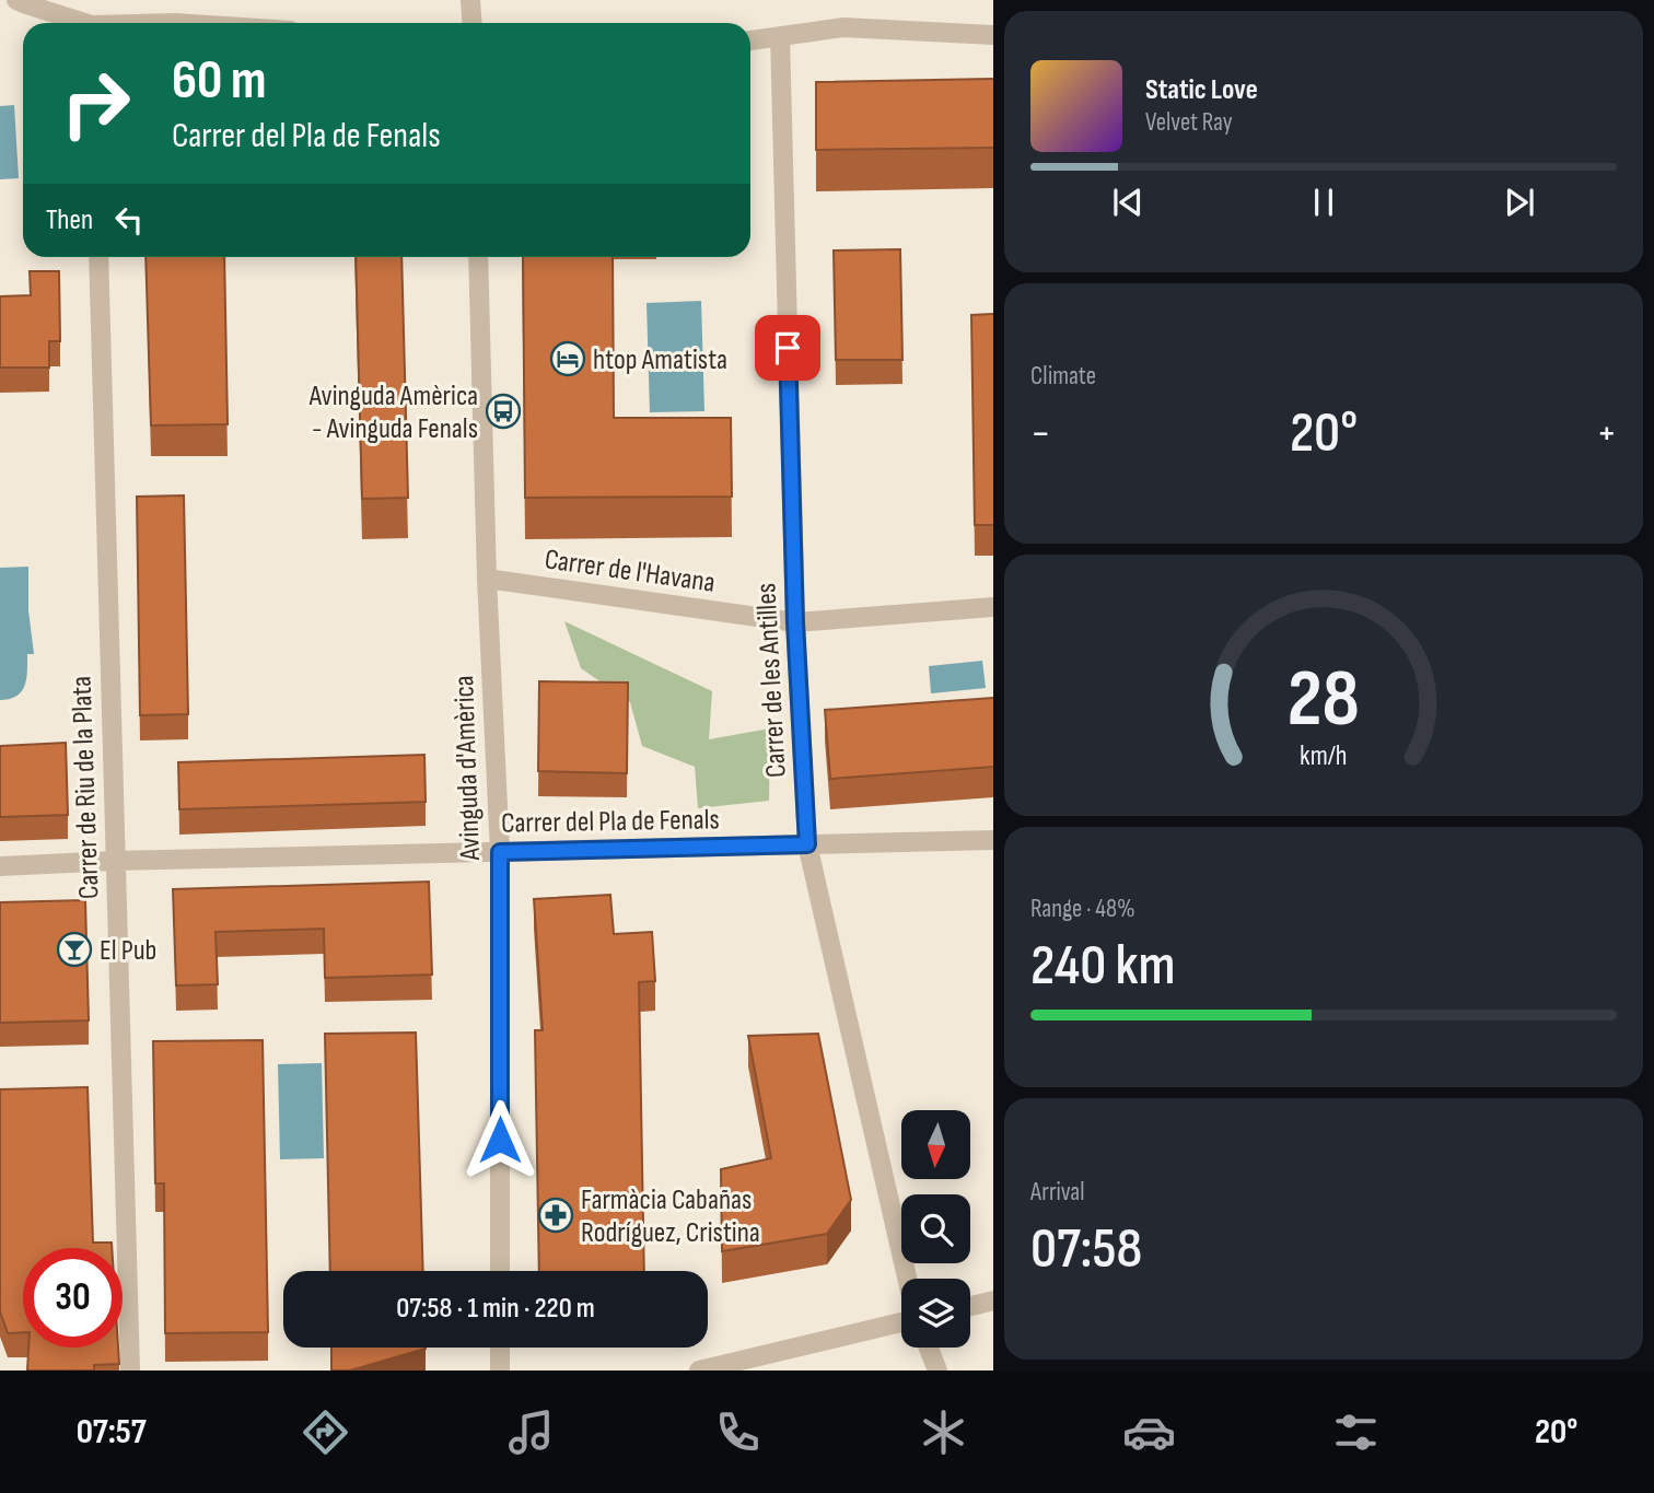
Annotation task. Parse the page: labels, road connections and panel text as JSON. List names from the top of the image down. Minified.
{"streets":{"street":["Carrer de l'Havana","Carrer de les Antilles","Avinguda d'Amèrica","Carrer de Riu de la Plata","Carrer del Pla de Fenals"]},"crossings":[["Carrer de l'Havana","Carrer de les Antilles"],["Carrer de l'Havana","Avinguda d'Amèrica"],["Carrer de les Antilles","Carrer del Pla de Fenals"],["Avinguda d'Amèrica","Carrer del Pla de Fenals"],["Carrer de Riu de la Plata","Carrer del Pla de Fenals"]],"places":{"hotel":["htop Amatista"],"bus stop":["Avinguda Amèrica - Avinguda Fenals"],"bar":["El Pub"],"pharmacy":["Farmàcia Cabañas Rodríguez, Cristina"]},"north":"bottom","page":{"turn":["60 m","Carrer del Pla de Fenals"],"song":["Static Love","Velvet Ray"],"then":"Then","tile":["Climate",["Range · 48%","240 km"],["Arrival","07:58"]],"heat":["−","20°","+"],"limit":"30","trip":"07:58 · 1 min · 220 m","tabs":["07:57","20°"],"gauge":["28","km/h"]}}
